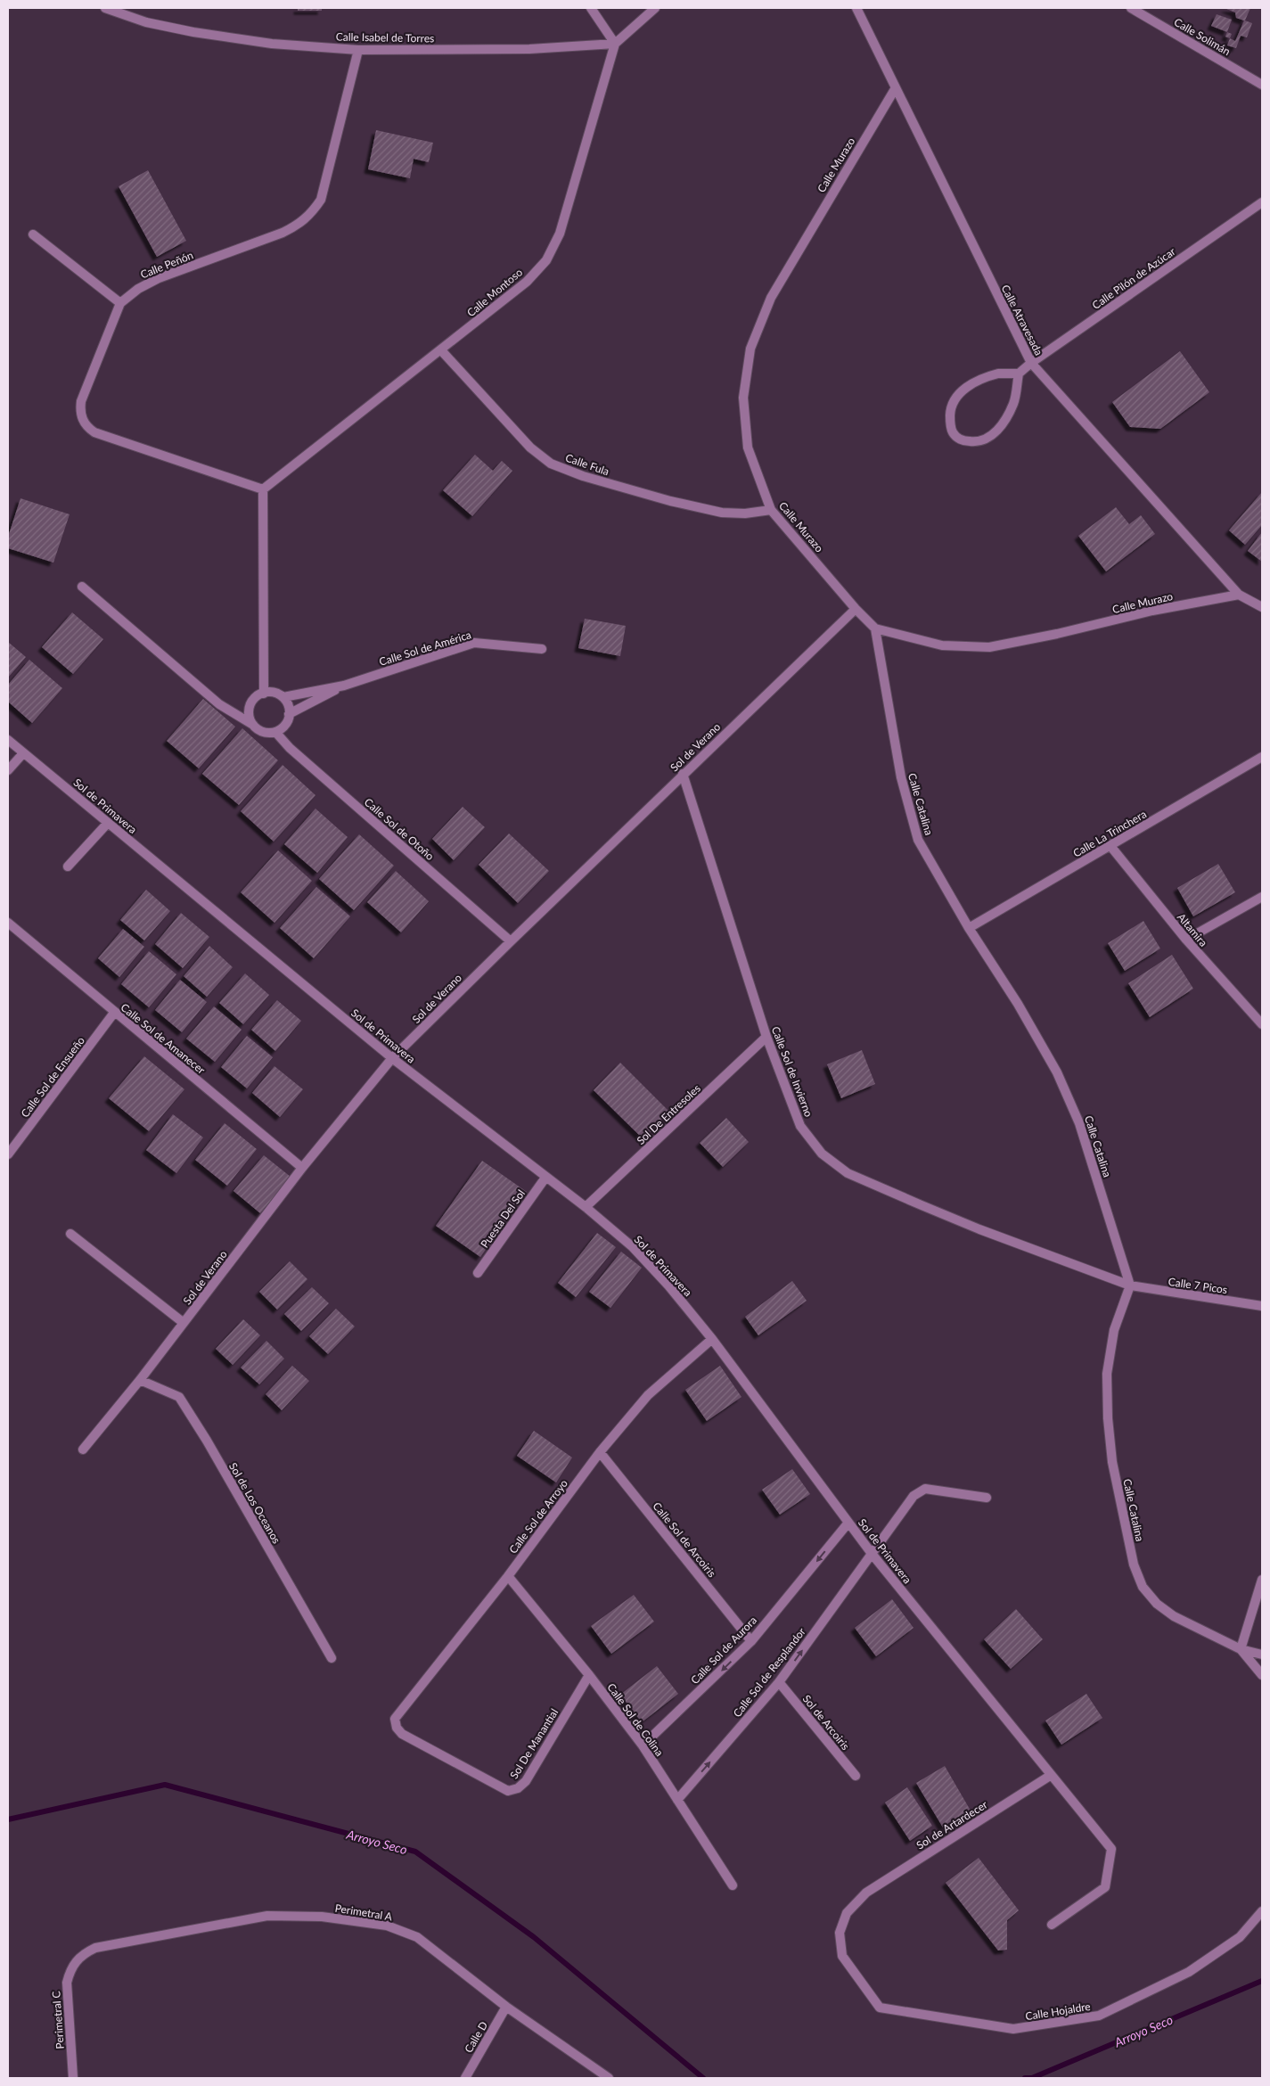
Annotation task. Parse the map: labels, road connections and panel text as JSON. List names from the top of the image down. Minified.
{"streets":{"street":["Calle Solimán","Calle Isabel de Torres","Calle Murazo","Calle Peñón","Calle Pilón de Azúcar","Calle Montoso","Calle Atravesada","Calle Fula","Calle Sol de América","Sol de Verano","Calle Catalina","Sol de Primavera","Calle Sol de Otoño","Calle La Trinchera","Altamira","Calle Sol de Amanecer","Calle Sol de Invierno","Calle Sol de Ensueño","Sol De Entresoles","Puesta Del Sol","Calle 7 Picos","Sol de Los Oceanos","Calle Sol de Arroyo","Calle Sol de Arcoiris","Calle Sol de Aurora","Calle Sol de Resplandor","Calle Sol de Colina","Sol de Arcoiris","Sol De Manantial","Sol de Artardecer","Perimetral A","Calle Hojaldre","Perimetral C","Calle D"]},"crossings":[["Calle Isabel de Torres","Calle Peñón"],["Calle Isabel de Torres","Calle Montoso"],["Calle Murazo","Calle Atravesada"],["Calle Murazo","Calle Fula"],["Calle Murazo","Sol de Verano"],["Calle Murazo","Calle Catalina"],["Calle Pilón de Azúcar","Calle Atravesada"],["Calle Montoso","Calle Fula"],["Calle Sol de América","Calle Sol de Otoño"],["Sol de Verano","Sol de Primavera"],["Sol de Verano","Calle Sol de Otoño"],["Sol de Verano","Calle Sol de Amanecer"],["Sol de Verano","Calle Sol de Invierno"],["Sol de Verano","Sol de Los Oceanos"],["Calle Catalina","Calle La Trinchera"],["Calle Catalina","Calle Sol de Invierno"],["Calle Catalina","Calle 7 Picos"],["Sol de Primavera","Sol De Entresoles"],["Sol de Primavera","Puesta Del Sol"],["Sol de Primavera","Calle Sol de Arroyo"],["Sol de Primavera","Calle Sol de Aurora"],["Sol de Primavera","Calle Sol de Resplandor"],["Sol de Primavera","Sol de Artardecer"],["Calle La Trinchera","Altamira"],["Calle Sol de Amanecer","Calle Sol de Ensueño"],["Calle Sol de Invierno","Sol De Entresoles"],["Calle Sol de Invierno","Calle 7 Picos"],["Calle Sol de Arroyo","Calle Sol de Arcoiris"],["Calle Sol de Arroyo","Calle Sol de Colina"],["Calle Sol de Arroyo","Sol De Manantial"],["Calle Sol de Arcoiris","Calle Sol de Aurora"],["Calle Sol de Aurora","Calle Sol de Colina"],["Calle Sol de Resplandor","Calle Sol de Colina"],["Calle Sol de Resplandor","Sol de Arcoiris"],["Calle Sol de Colina","Sol De Manantial"],["Sol de Artardecer","Calle Hojaldre"],["Perimetral A","Perimetral C"],["Perimetral A","Calle D"]],"one_way":["Calle Sol de Aurora","Calle Sol de Resplandor"],"water":["Arroyo Seco"]}
